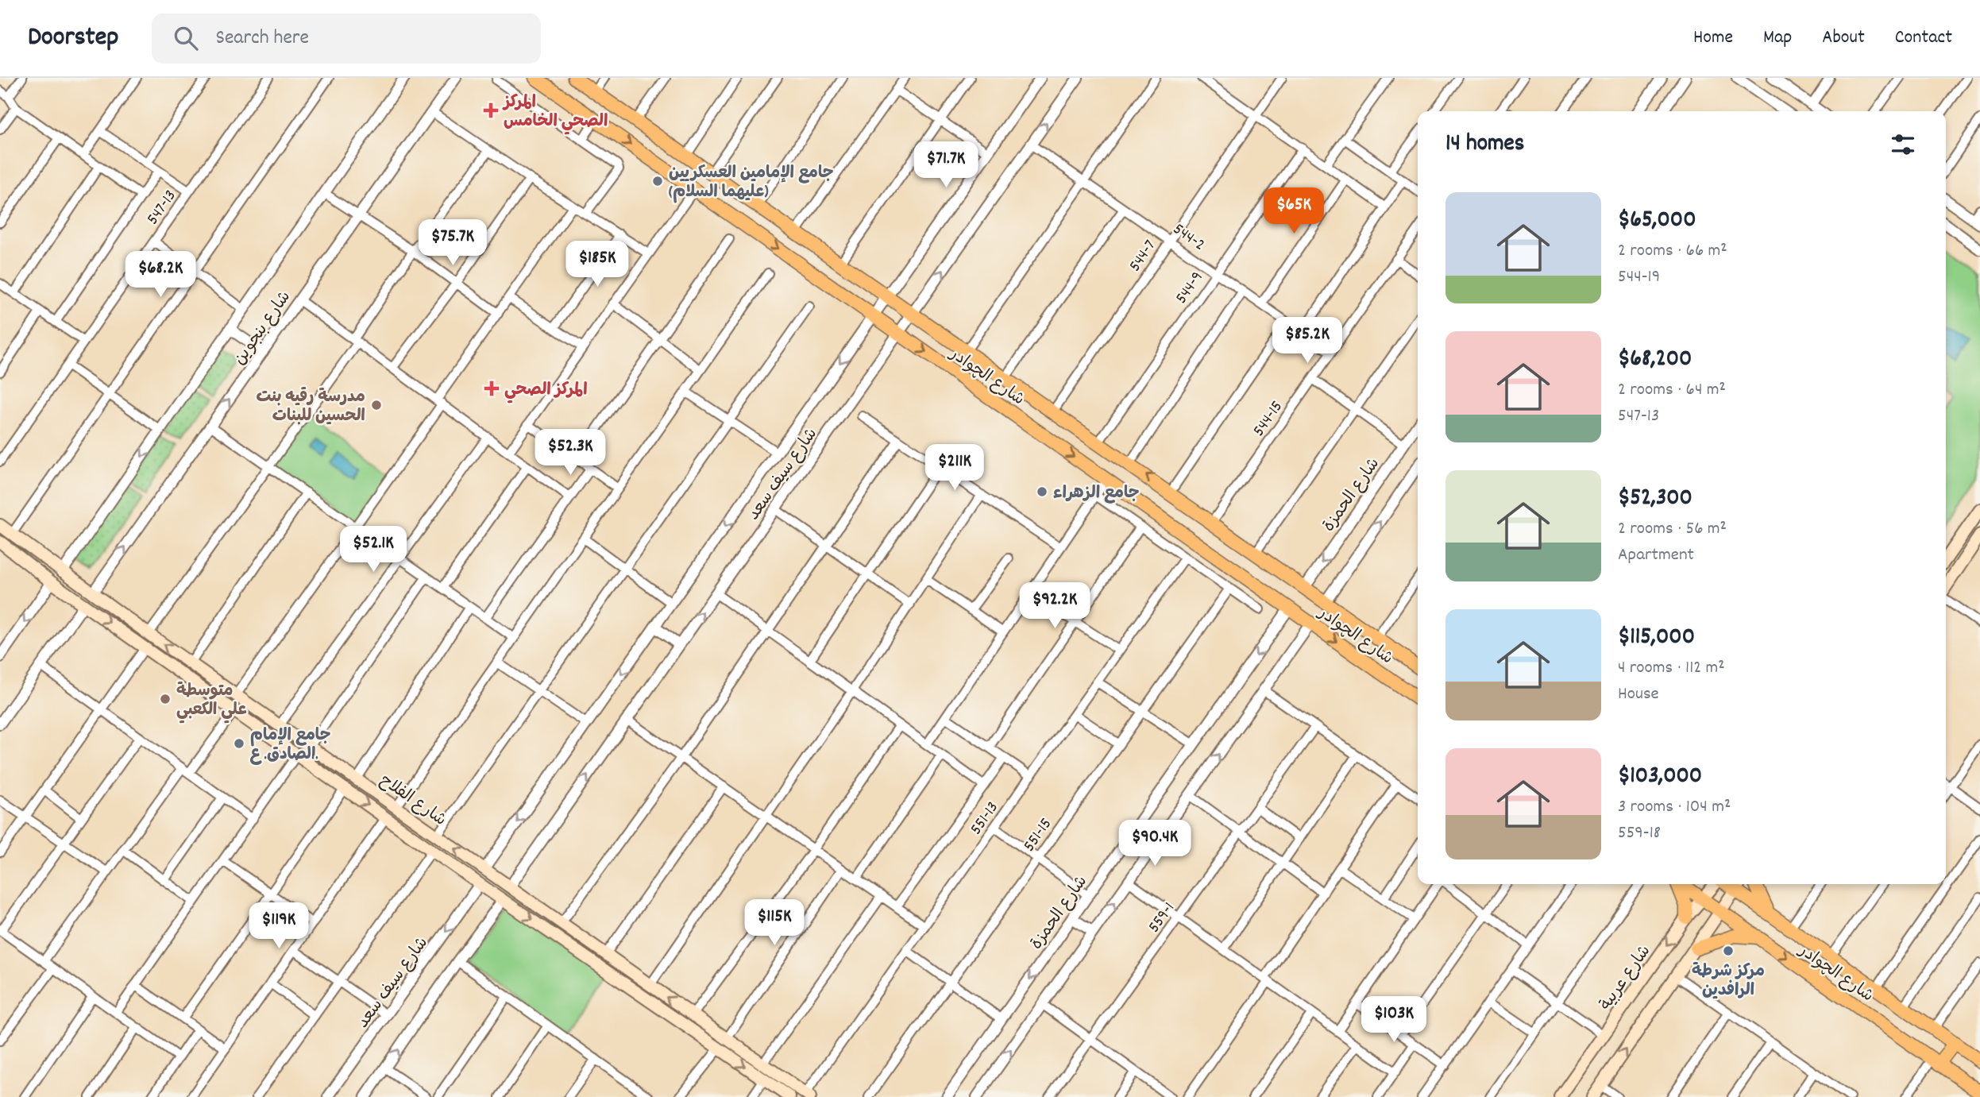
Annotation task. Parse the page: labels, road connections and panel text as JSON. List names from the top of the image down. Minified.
{"streets":{"main road":["شارع الچوادر","شارع الفلاح","شارع عربية"],"street":["547-13","544-2","544-7","544-9","شارع بنجوين","544-15","شارع سيف سعد","شارع الحمزة","551-13","551-15","559-1"]},"crossings":[["544-2","544-7"],["544-2","544-9"],["544-2","544-15"],["544-2","شارع سيف سعد"],["544-7","شارع الچوادر"],["544-9","شارع الچوادر"],["شارع بنجوين","شارع الفلاح"],["شارع الچوادر","544-15"],["شارع الچوادر","شارع سيف سعد"],["شارع الچوادر","شارع الحمزة"],["شارع الچوادر","شارع عربية"],["شارع سيف سعد","شارع الفلاح"],["شارع الفلاح","551-13"]],"places":{"health":["المركز الصحي الخامس","المركز الصحي"],"other":["جامع الإمامين العسكريين (عليهما السلام)","مدرسة رقيه بنت الحسين للبنات","جامع الزهراء","متوسطة علي الكعبي","جامع الإمام الصادق. ع.","مركز شرطة الرافدين"]},"page":{"header":"Doorstep","search":"Search here","nav":["Home","Map","About","Contact"],"heading":"14 homes","price":["$71.7K","$65K","$75.7K","$185K","$68.2K","$85.2K","$52.3K","$211K","$52.1K","$92.2K","$90.4K","$115K","$119K","$103K"],"list":[{"name":"$65,000","note":"2 rooms · 66 m² · 544-19"},{"name":"$68,200","note":"2 rooms · 64 m² · 547-13"},{"name":"$52,300","note":"2 rooms · 56 m² · Apartment"},{"name":"$115,000","note":"4 rooms · 112 m² · House"},{"name":"$103,000","note":"3 rooms · 104 m² · 559-18"}]}}
